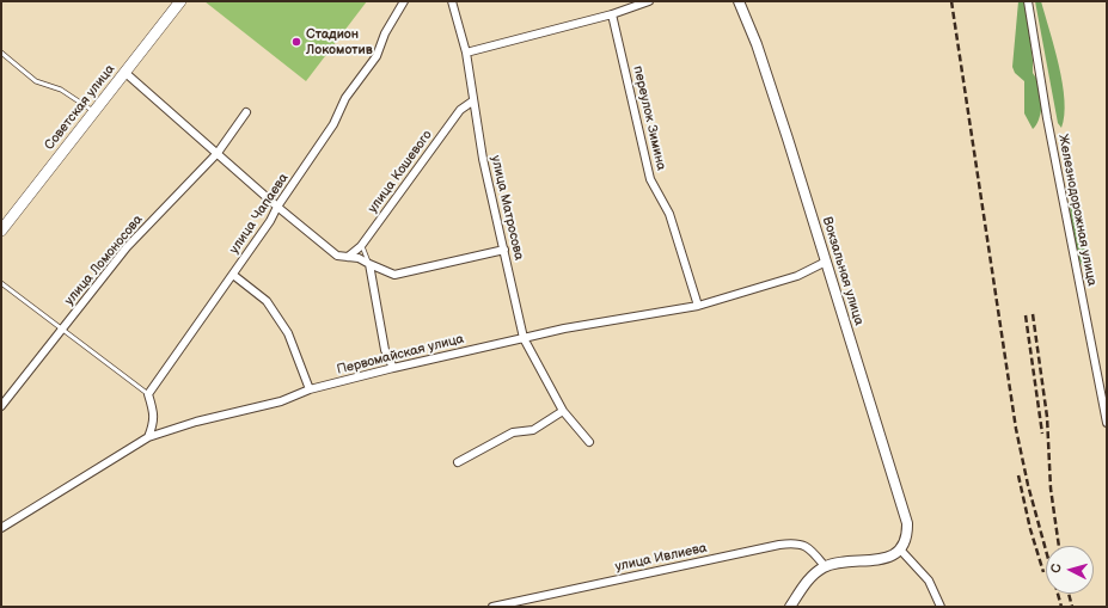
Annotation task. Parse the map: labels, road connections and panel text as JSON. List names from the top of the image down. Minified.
{"streets":{"main road":["Советская улица"],"street":["переулок Зимина","улица Кошевого","улица Матросова","Железнодорожная улица","улица Чапаева","улица Ломоносова","Вокзальная улица","Первомайская улица","улица Ивлиева"]},"crossings":[["переулок Зимина","Первомайская улица"],["улица Кошевого","улица Матросова"],["улица Матросова","Первомайская улица"],["Вокзальная улица","Первомайская улица"]],"places":["Стадион Локомотив"],"north":"left"}
